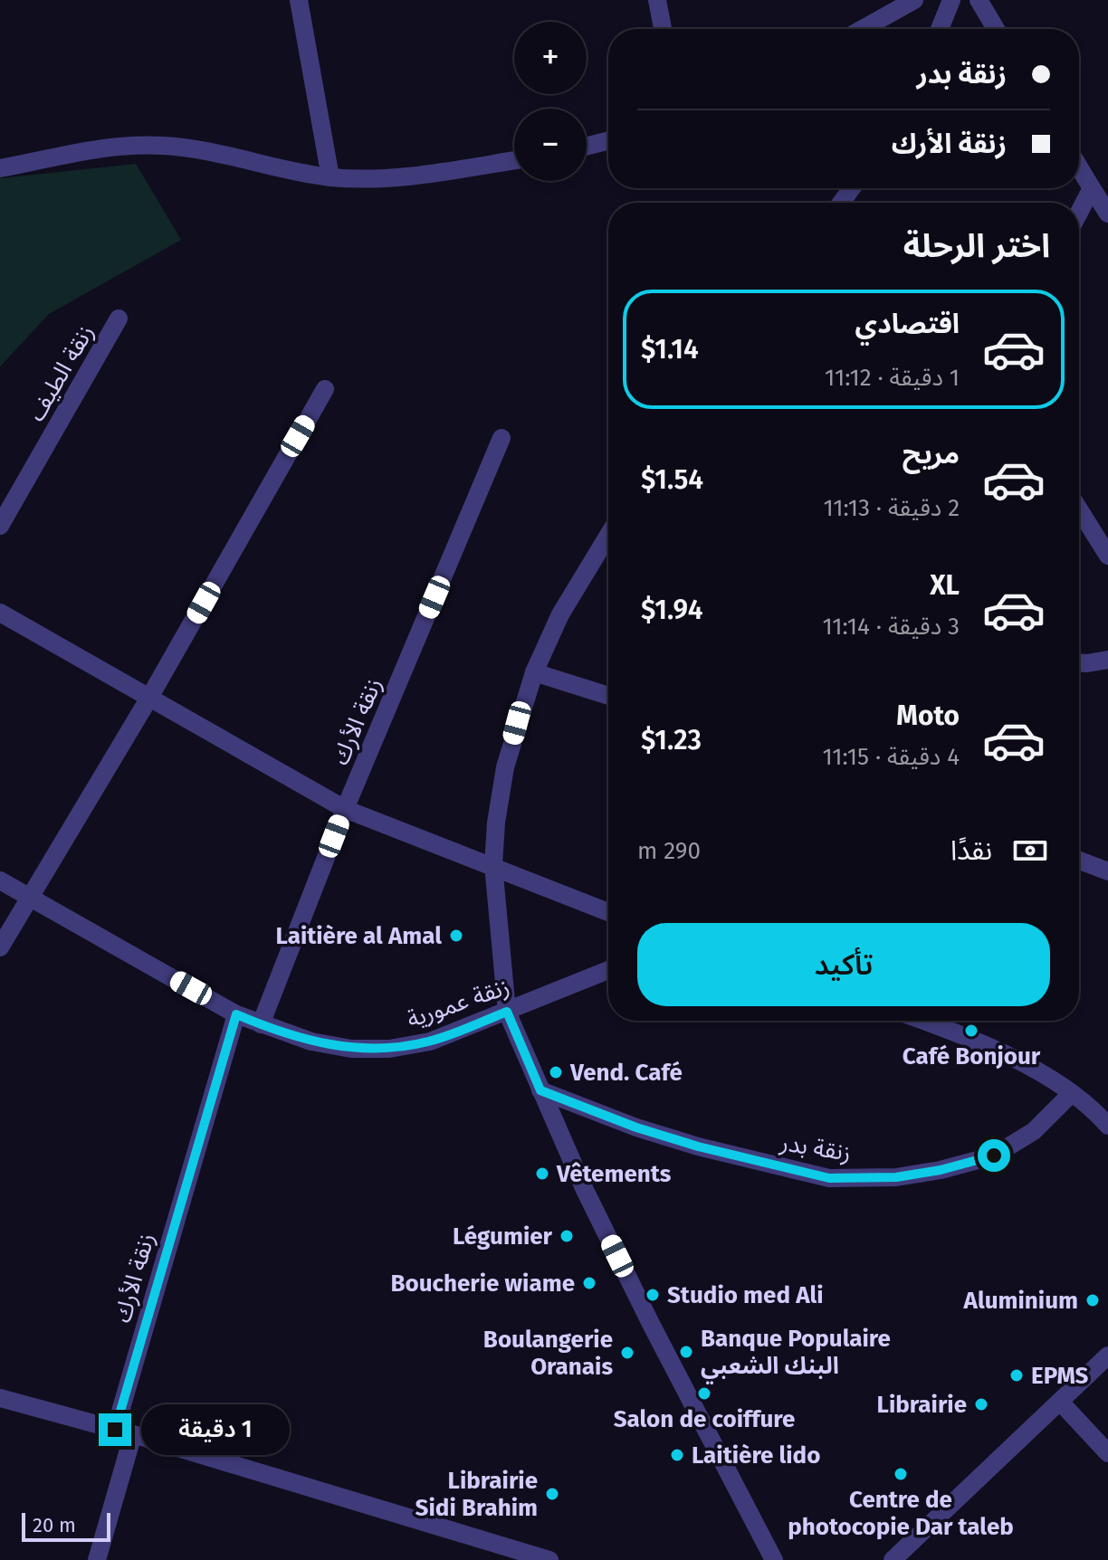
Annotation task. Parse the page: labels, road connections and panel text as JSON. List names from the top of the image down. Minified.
{"streets":{"street":["زنقة الطيف","زنقة الأرك","زنقة عمورية","زنقة بدر"]},"crossings":[["زنقة الأرك","زنقة عمورية"]],"places":["Laitière al Amal","Café Bonjour","Vend. Café","Vêtements","Légumier","Boucherie wiame","Studio med Ali","Aluminium","Banque Populaire البنك الشعبي","Boulangerie Oranais","EPMS","Salon de coiffure","Librairie","Laitière lido","Centre de photocopie Dar taleb","Librairie Sidi Brahim"],"scale_bar":"20 m","page":{"map_buttons":["+","−"],"banner":["زنقة بدر","زنقة الأرك"],"heading":"اختر الرحلة","list":[{"name":"اقتصادي","note":"1 دقيقة · 11:12","value":"$1.14"},{"name":"مريح","note":"2 دقيقة · 11:13","value":"$1.54"},{"name":"XL","note":"3 دقيقة · 11:14","value":"$1.94"},{"name":"Moto","note":"4 دقيقة · 11:15","value":"$1.23"}],"pay":["نقدًا","290 m"],"buttons":"تأكيد","bubble":"1 دقيقة","scale":"20 m"}}
